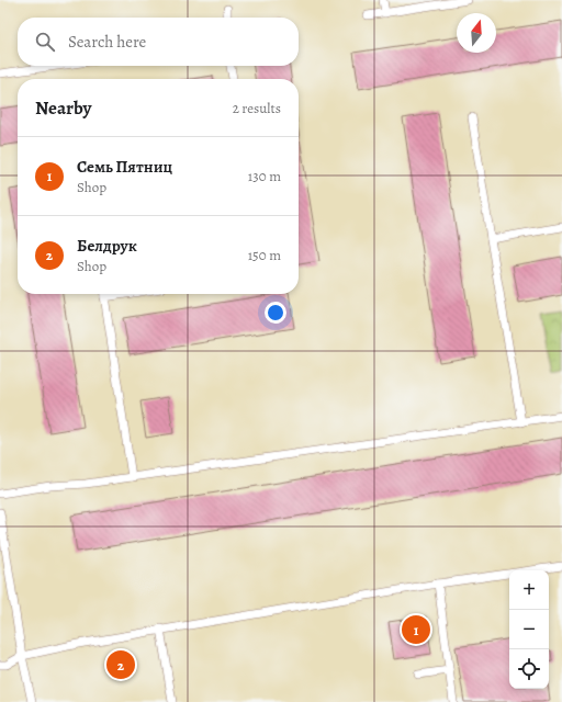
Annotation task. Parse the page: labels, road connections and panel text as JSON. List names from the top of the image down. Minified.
{"north":"top","page":{"search":"Search here","heading":["Nearby","2 results"],"list":[{"mark":"1","name":"Семь Пятниц","note":"Shop","value":"130 m"},{"mark":"2","name":"Белдрук","note":"Shop","value":"150 m"}],"map_buttons":["+","−"],"pins":["1","2"]}}
